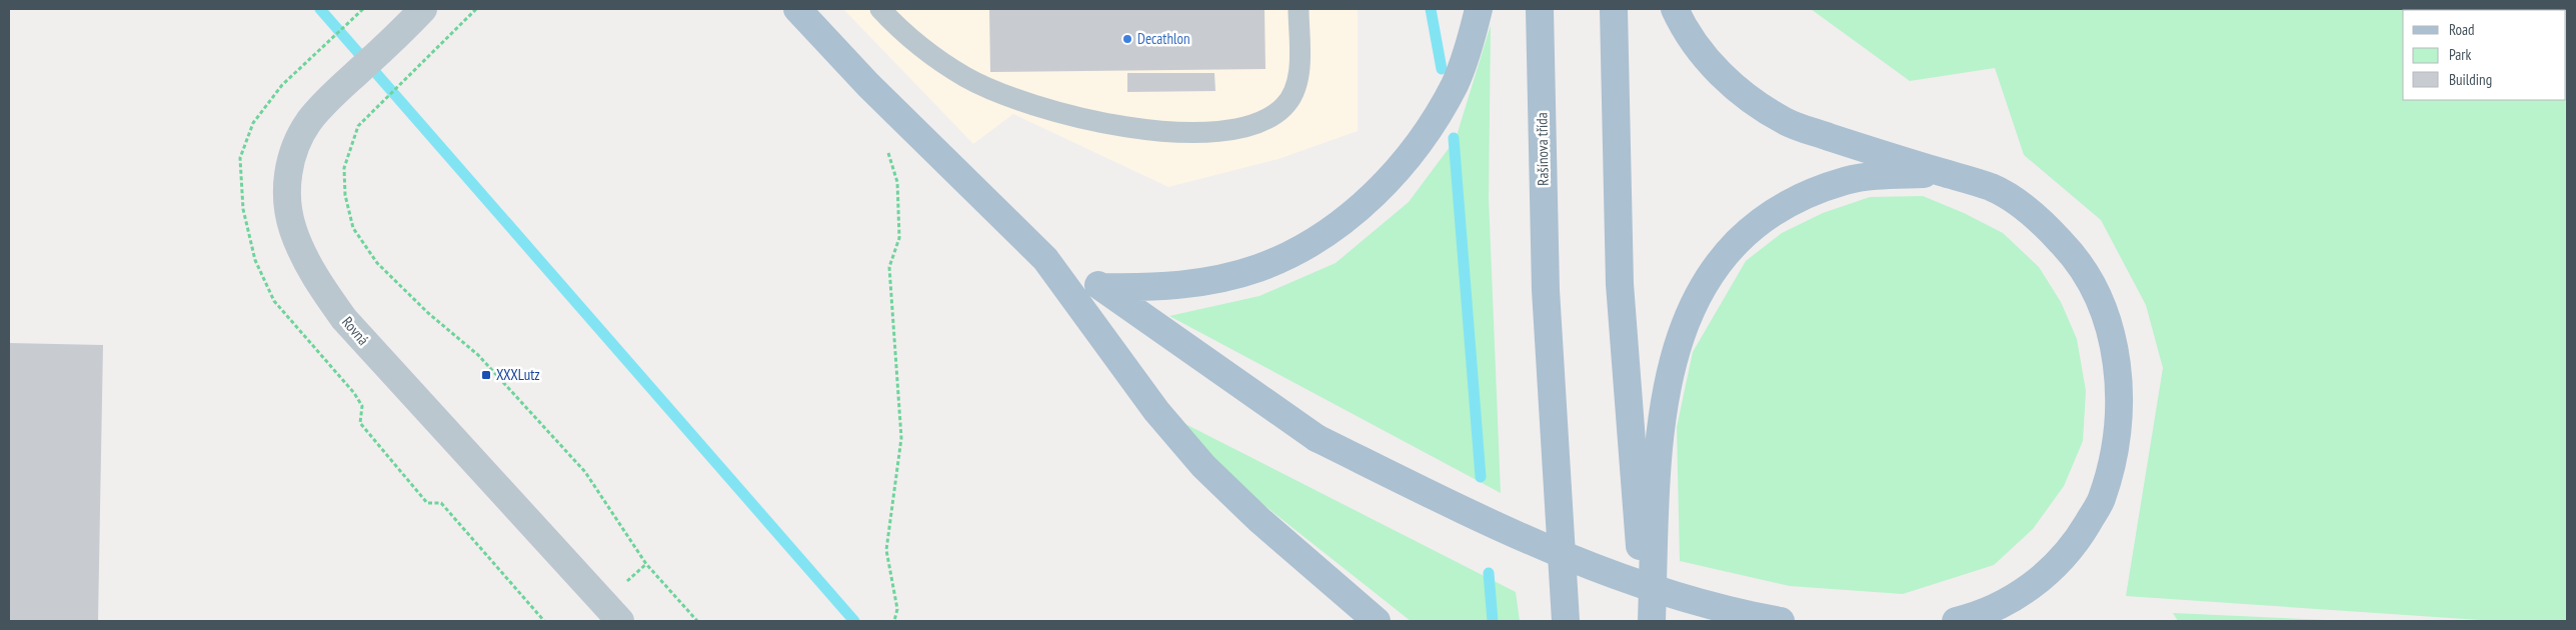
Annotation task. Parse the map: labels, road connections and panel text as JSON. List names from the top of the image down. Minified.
{"streets":{"main road":["Rašínova třída"],"street":["Rovná"]},"places":{"other":["Decathlon"],"transit":["XXXLutz"]},"legend":["Road","Park","Building"]}
